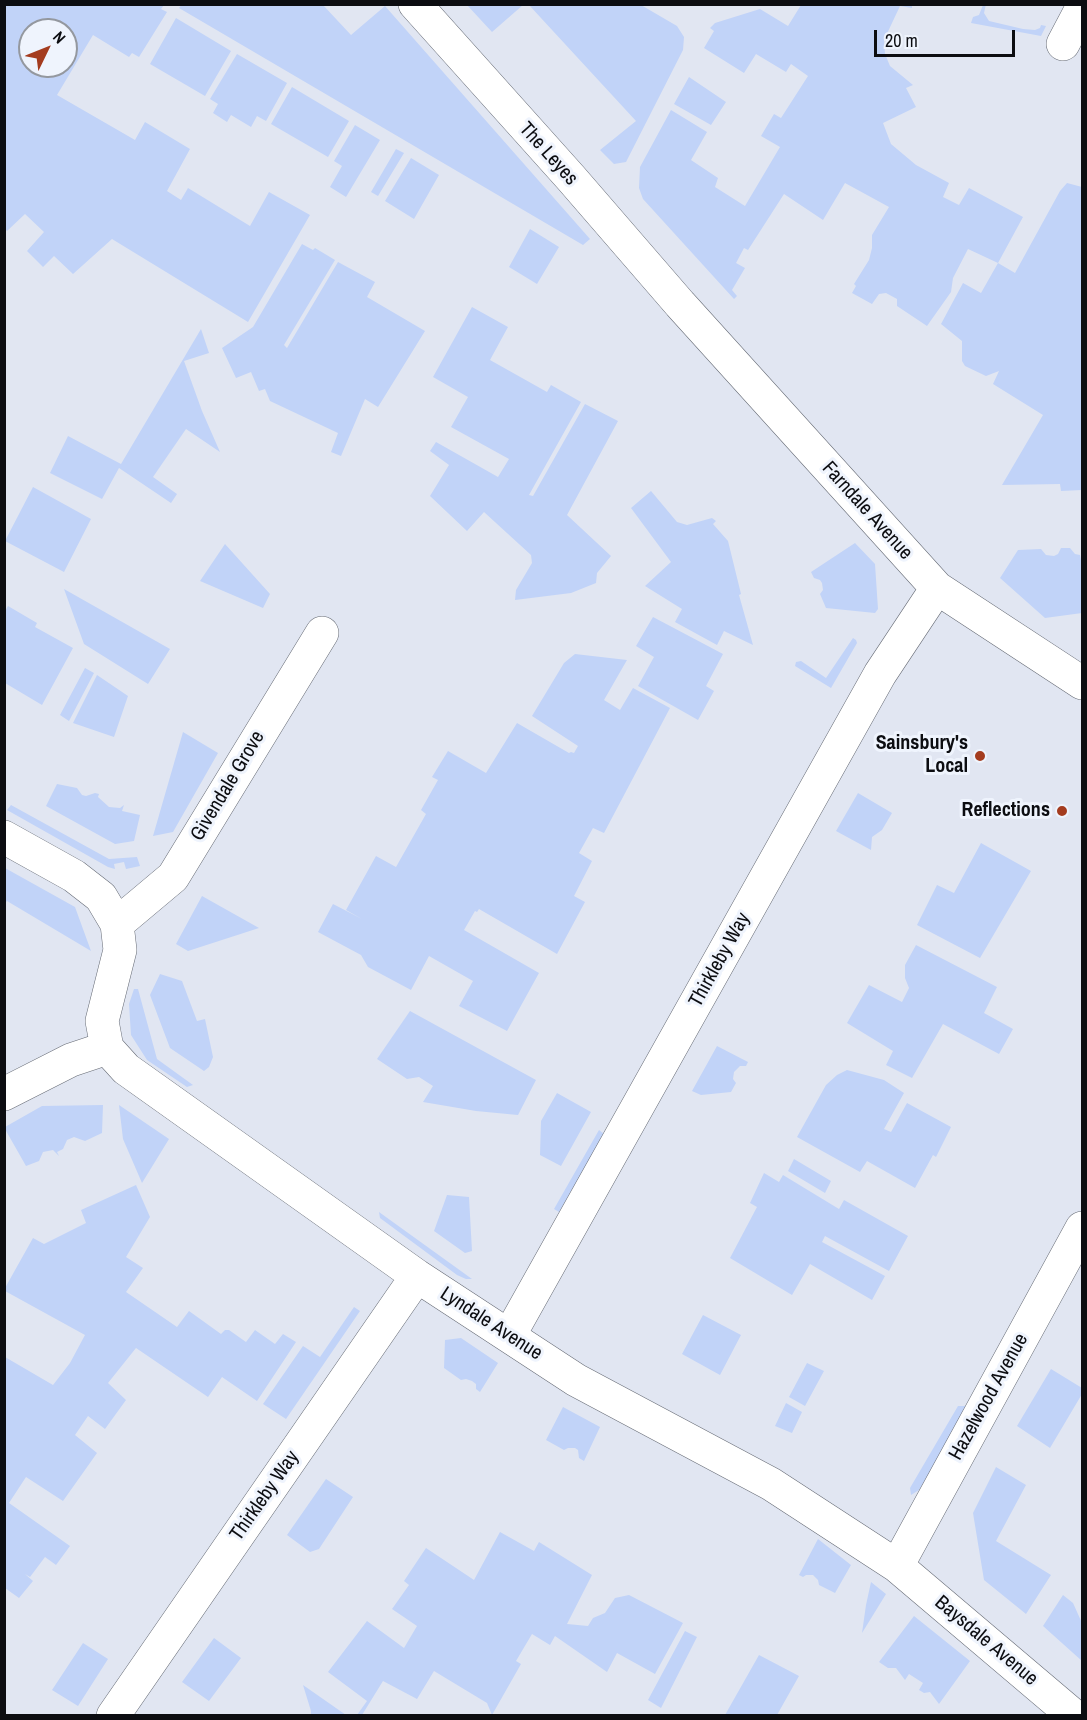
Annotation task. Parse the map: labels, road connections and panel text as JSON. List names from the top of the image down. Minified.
{"streets":{"street":["The Leyes","Farndale Avenue","Givendale Grove","Thirkleby Way","Lyndale Avenue","Hazelwood Avenue","Baysdale Avenue"]},"crossings":[["The Leyes","Farndale Avenue"],["Farndale Avenue","Thirkleby Way"],["Thirkleby Way","Lyndale Avenue"],["Lyndale Avenue","Hazelwood Avenue"],["Lyndale Avenue","Baysdale Avenue"],["Hazelwood Avenue","Baysdale Avenue"]],"places":["Sainsbury's Local","Reflections"],"scale_bar":"20 m","north":"top right"}
